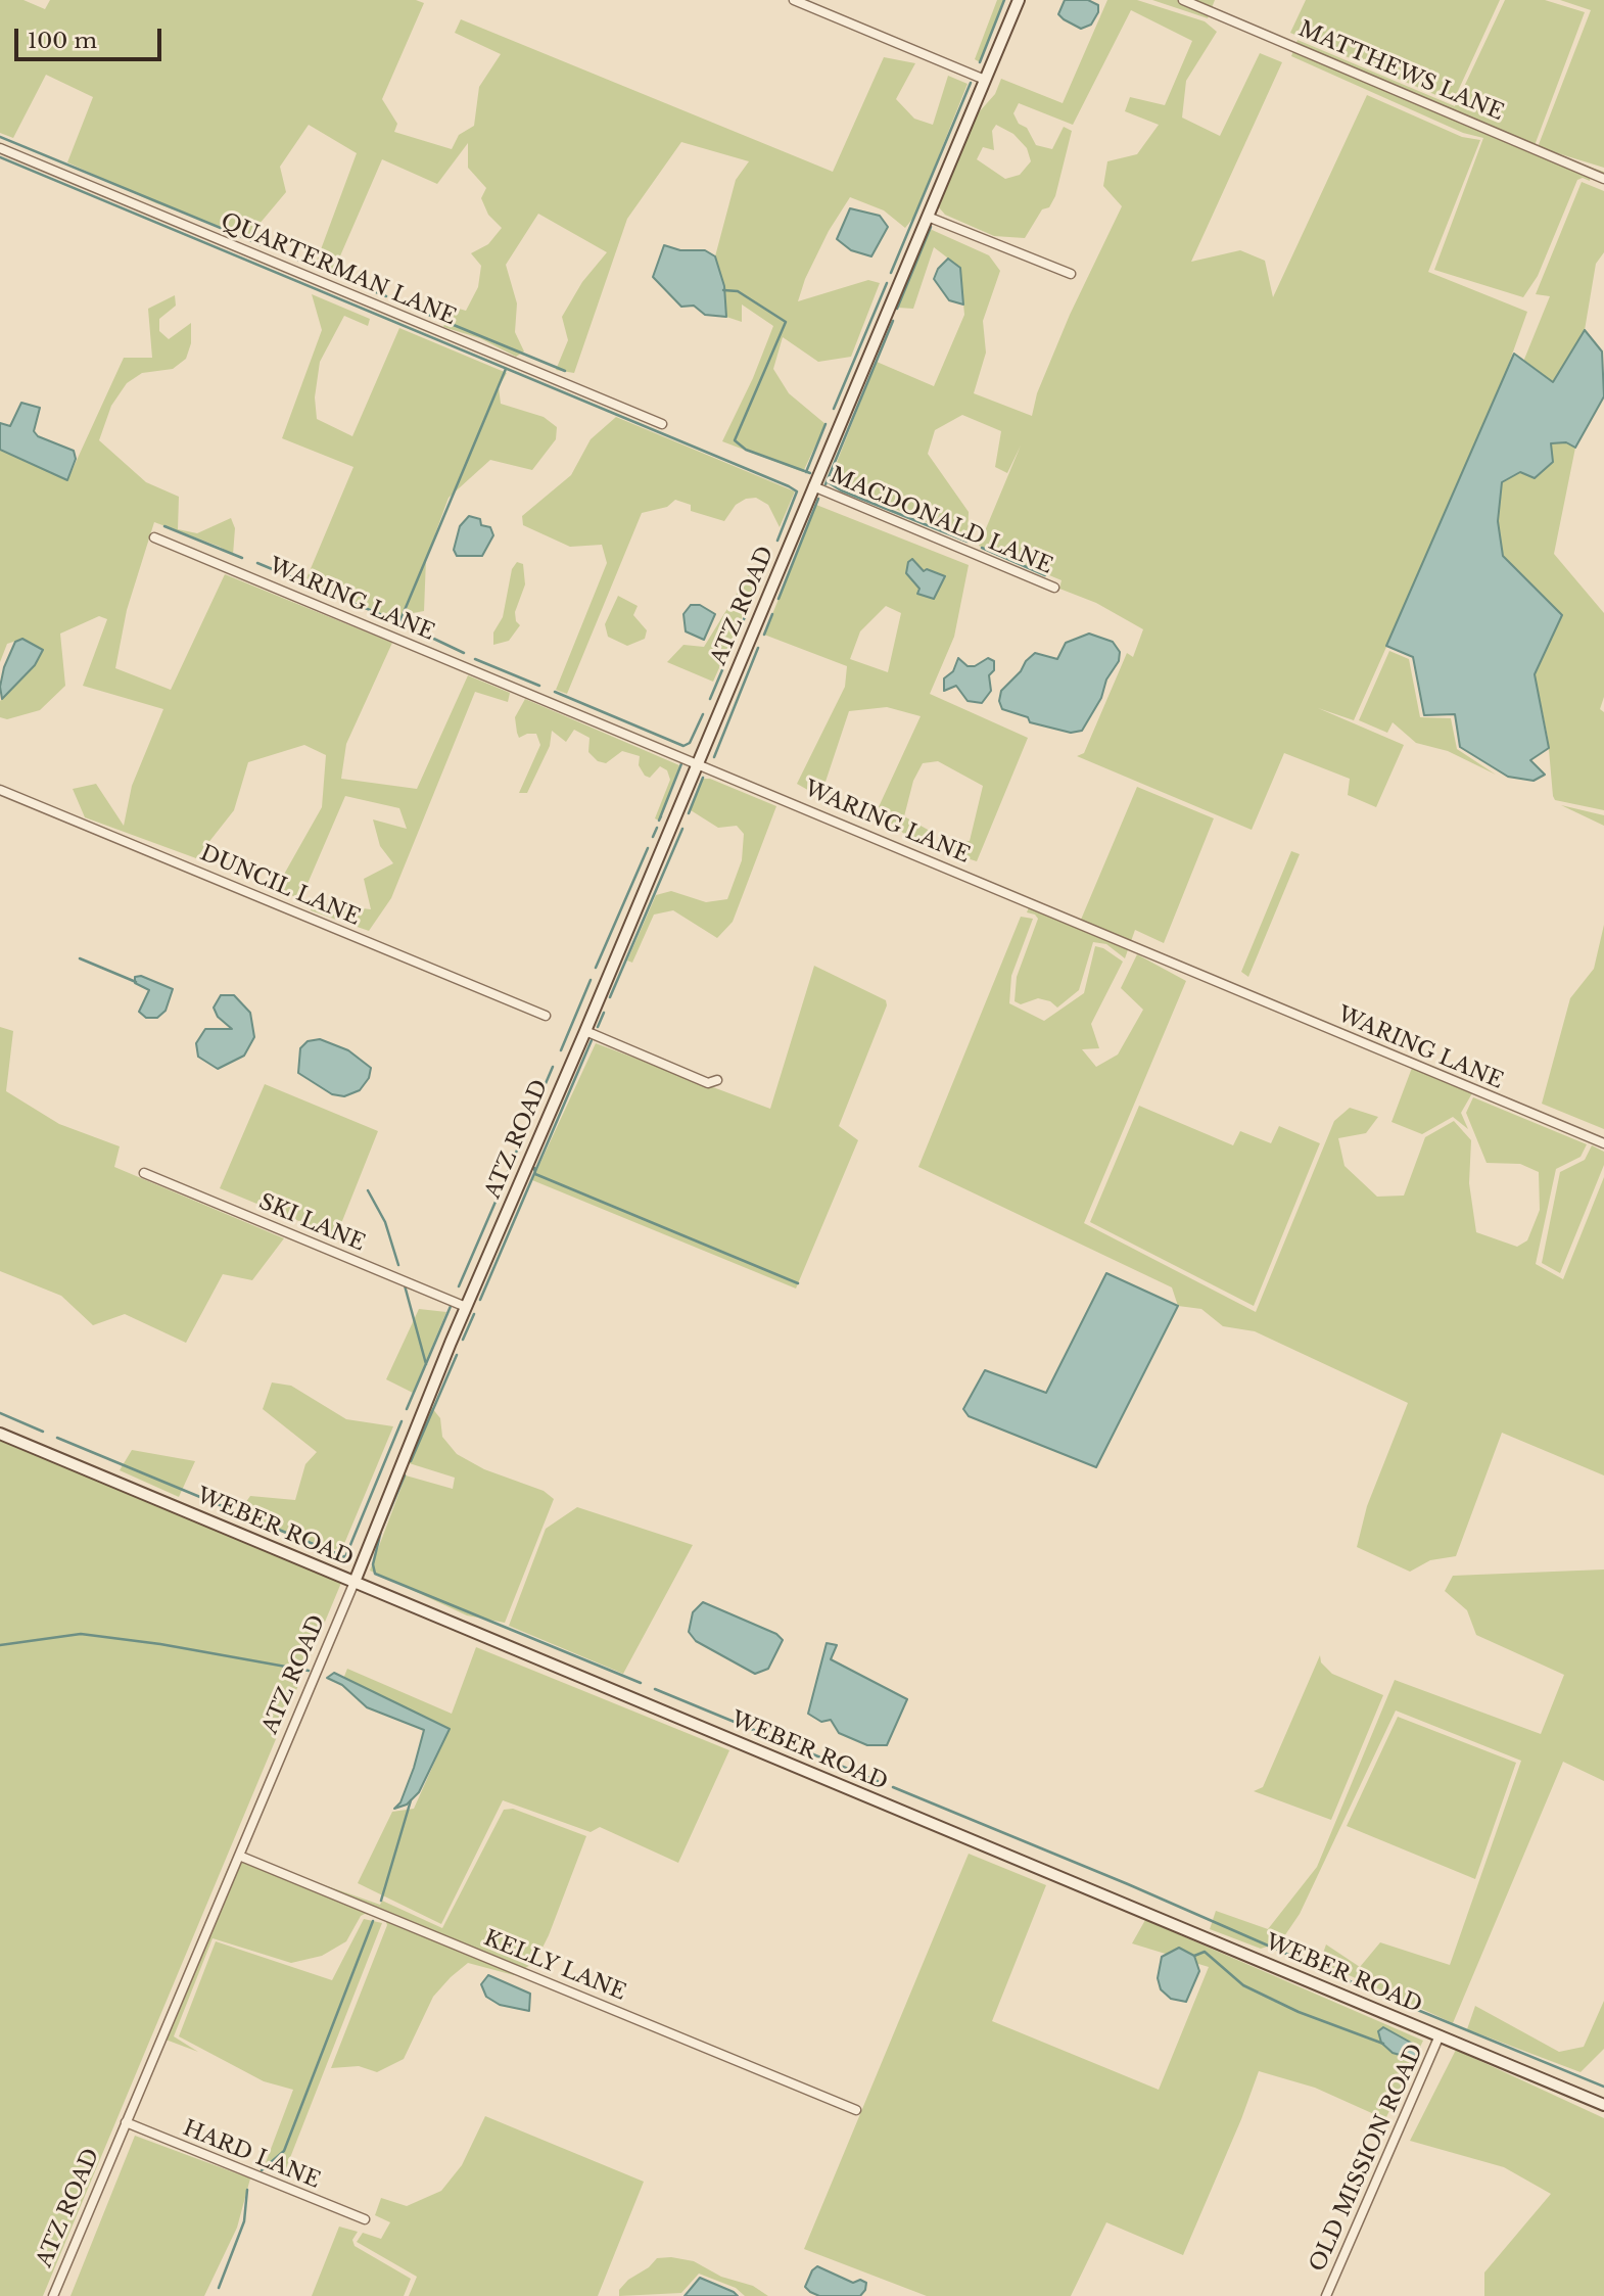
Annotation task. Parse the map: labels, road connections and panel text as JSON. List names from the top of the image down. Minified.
{"streets":{"street":["MATTHEWS LANE","QUARTERMAN LANE","MACDONALD LANE","WARING LANE","ATZ ROAD","DUNCIL LANE","SKI LANE","WEBER ROAD","KELLY LANE","HARD LANE","OLD MISSION ROAD"]},"crossings":[["MACDONALD LANE","ATZ ROAD"],["WARING LANE","ATZ ROAD"],["ATZ ROAD","SKI LANE"],["ATZ ROAD","WEBER ROAD"],["ATZ ROAD","KELLY LANE"],["ATZ ROAD","HARD LANE"],["WEBER ROAD","OLD MISSION ROAD"]],"scale_bar":"100 m"}
